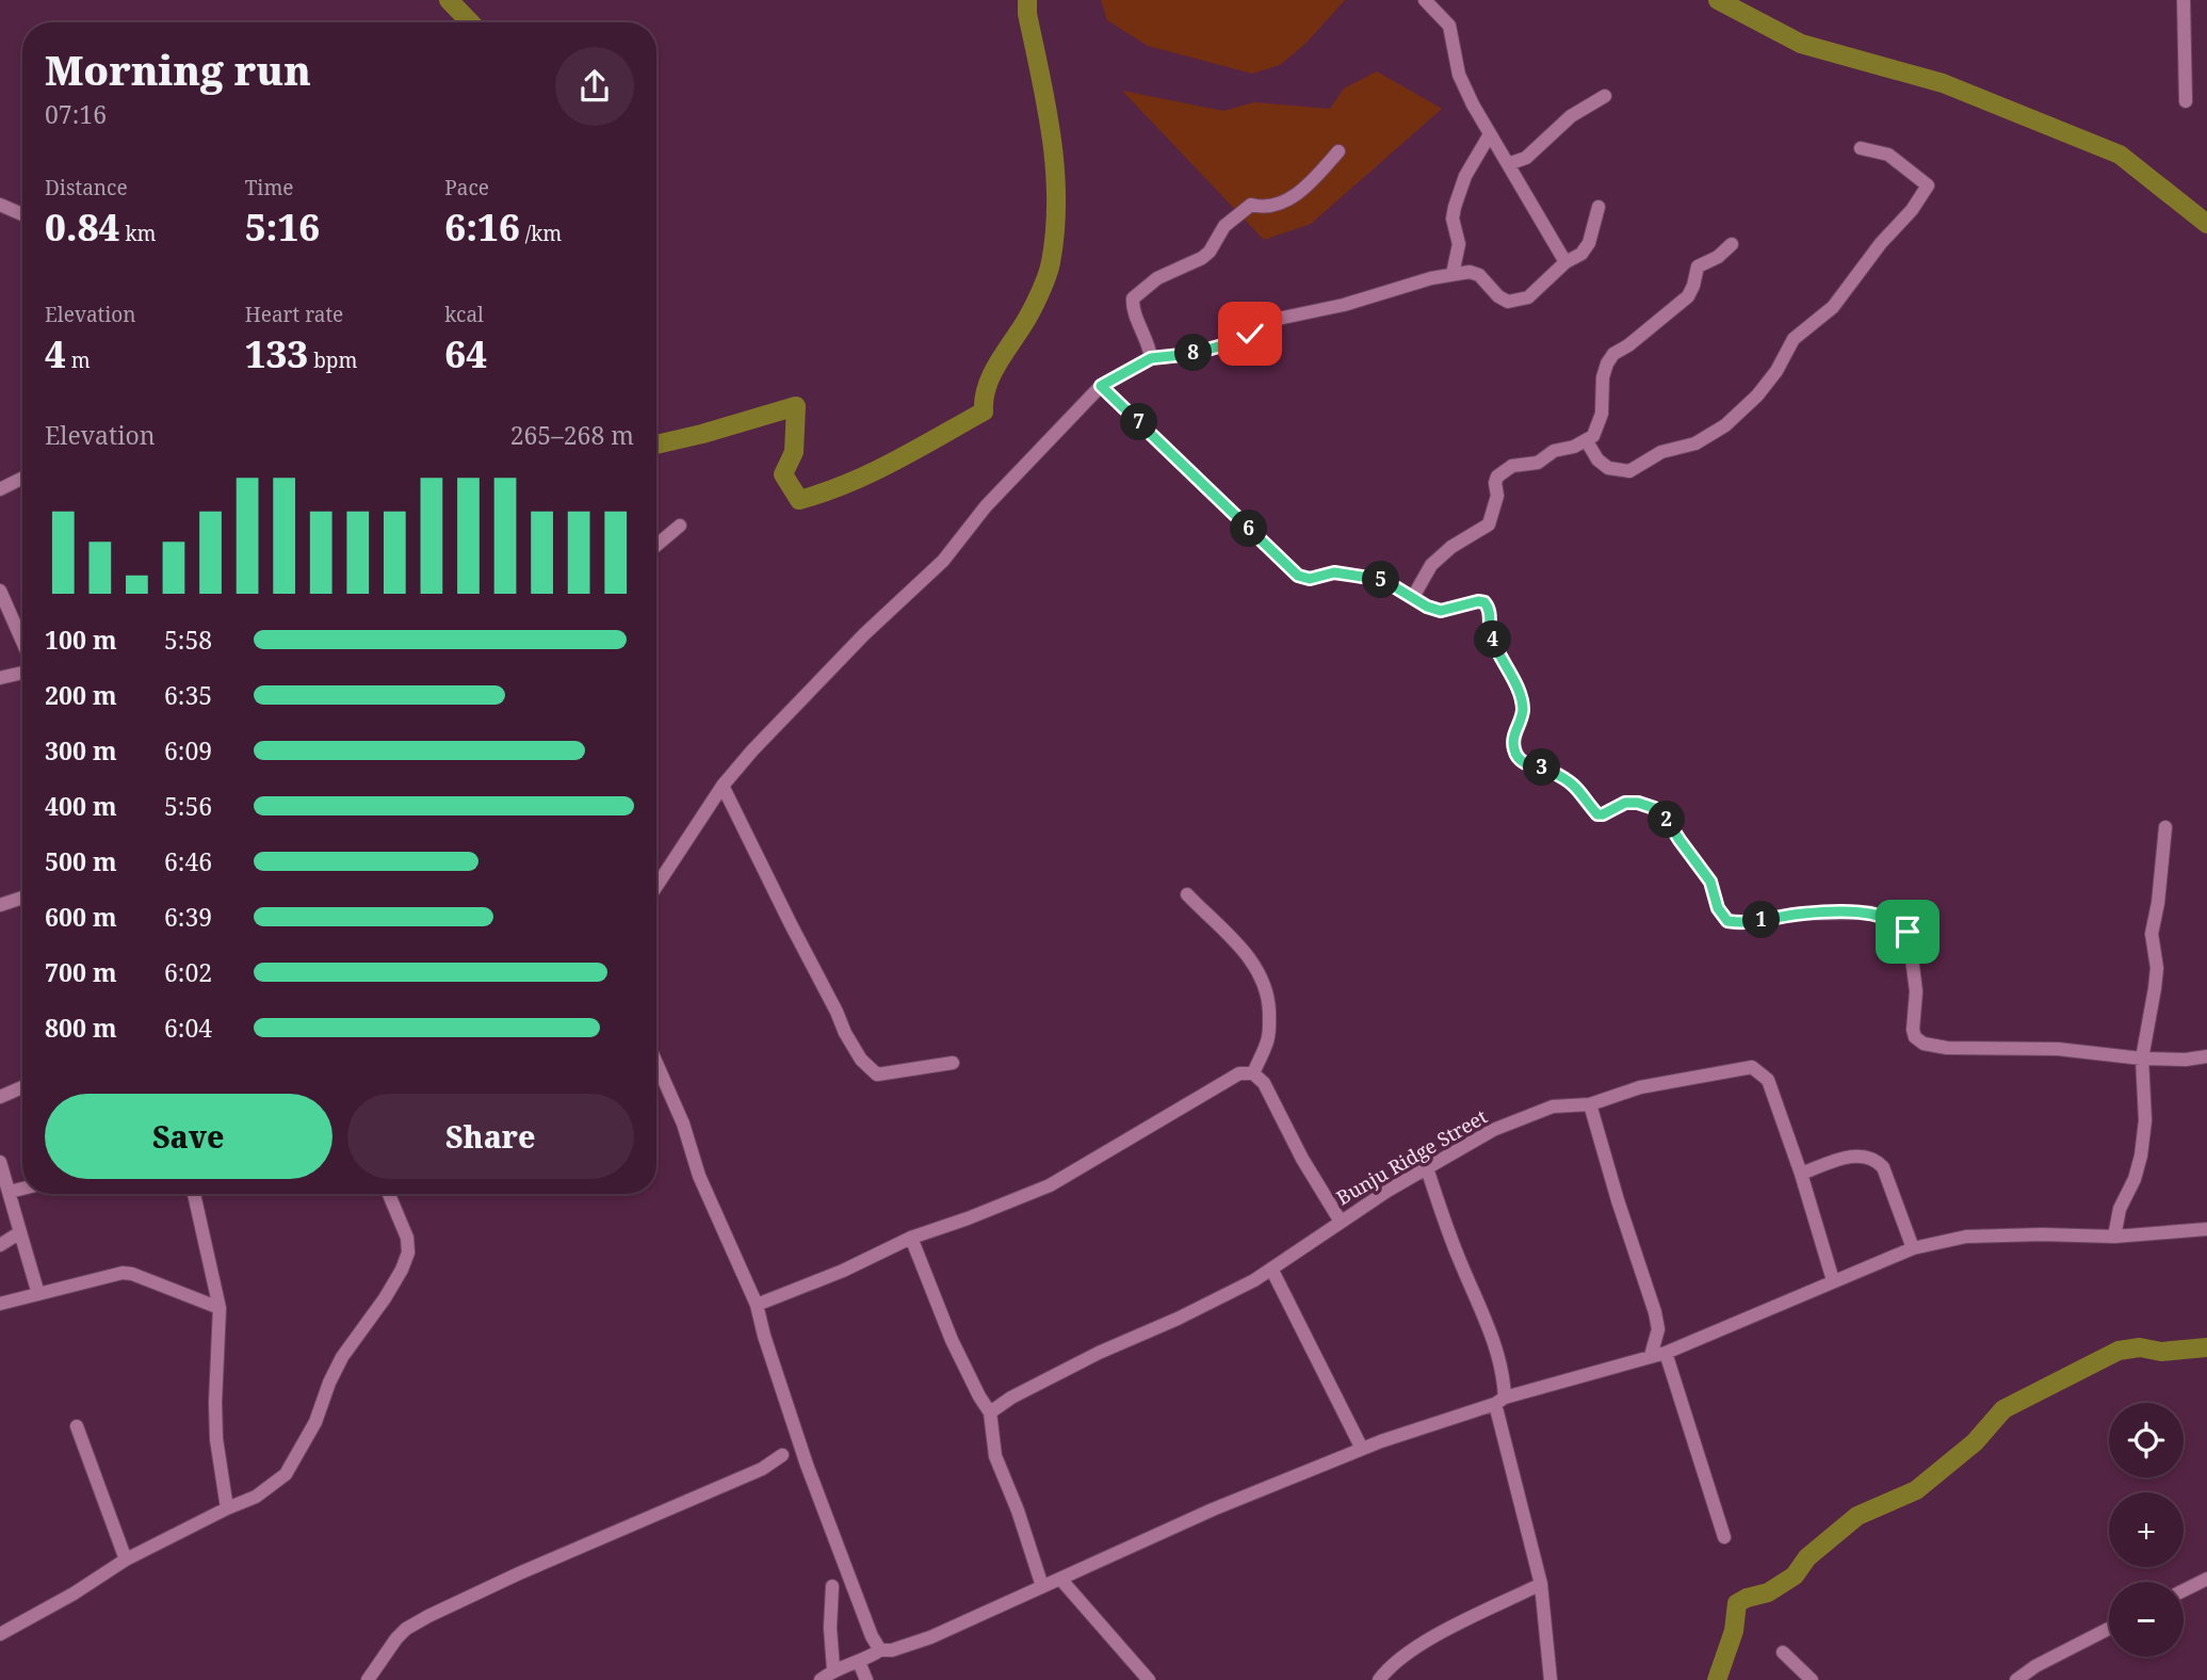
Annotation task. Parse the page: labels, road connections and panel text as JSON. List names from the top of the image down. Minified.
{"streets":{"street":["Bunju Ridge Street"]},"page":{"heading":["Morning run","07:16"],"stats":[["Distance","0.84 km"],["Time","5:16"],["Pace","6:16 /km"],["Elevation","4 m"],["Heart rate","133 bpm"],["kcal","64"]],"pins":["8","7","6","5","4","3","2","1"],"chart":["Elevation","265–268 m"],"list":[{"name":"100 m","note":"5:58"},{"name":"200 m","note":"6:35"},{"name":"300 m","note":"6:09"},{"name":"400 m","note":"5:56"},{"name":"500 m","note":"6:46"},{"name":"600 m","note":"6:39"},{"name":"700 m","note":"6:02"},{"name":"800 m","note":"6:04"}],"buttons":["Save","Share"],"map_buttons":["+","−"]}}
